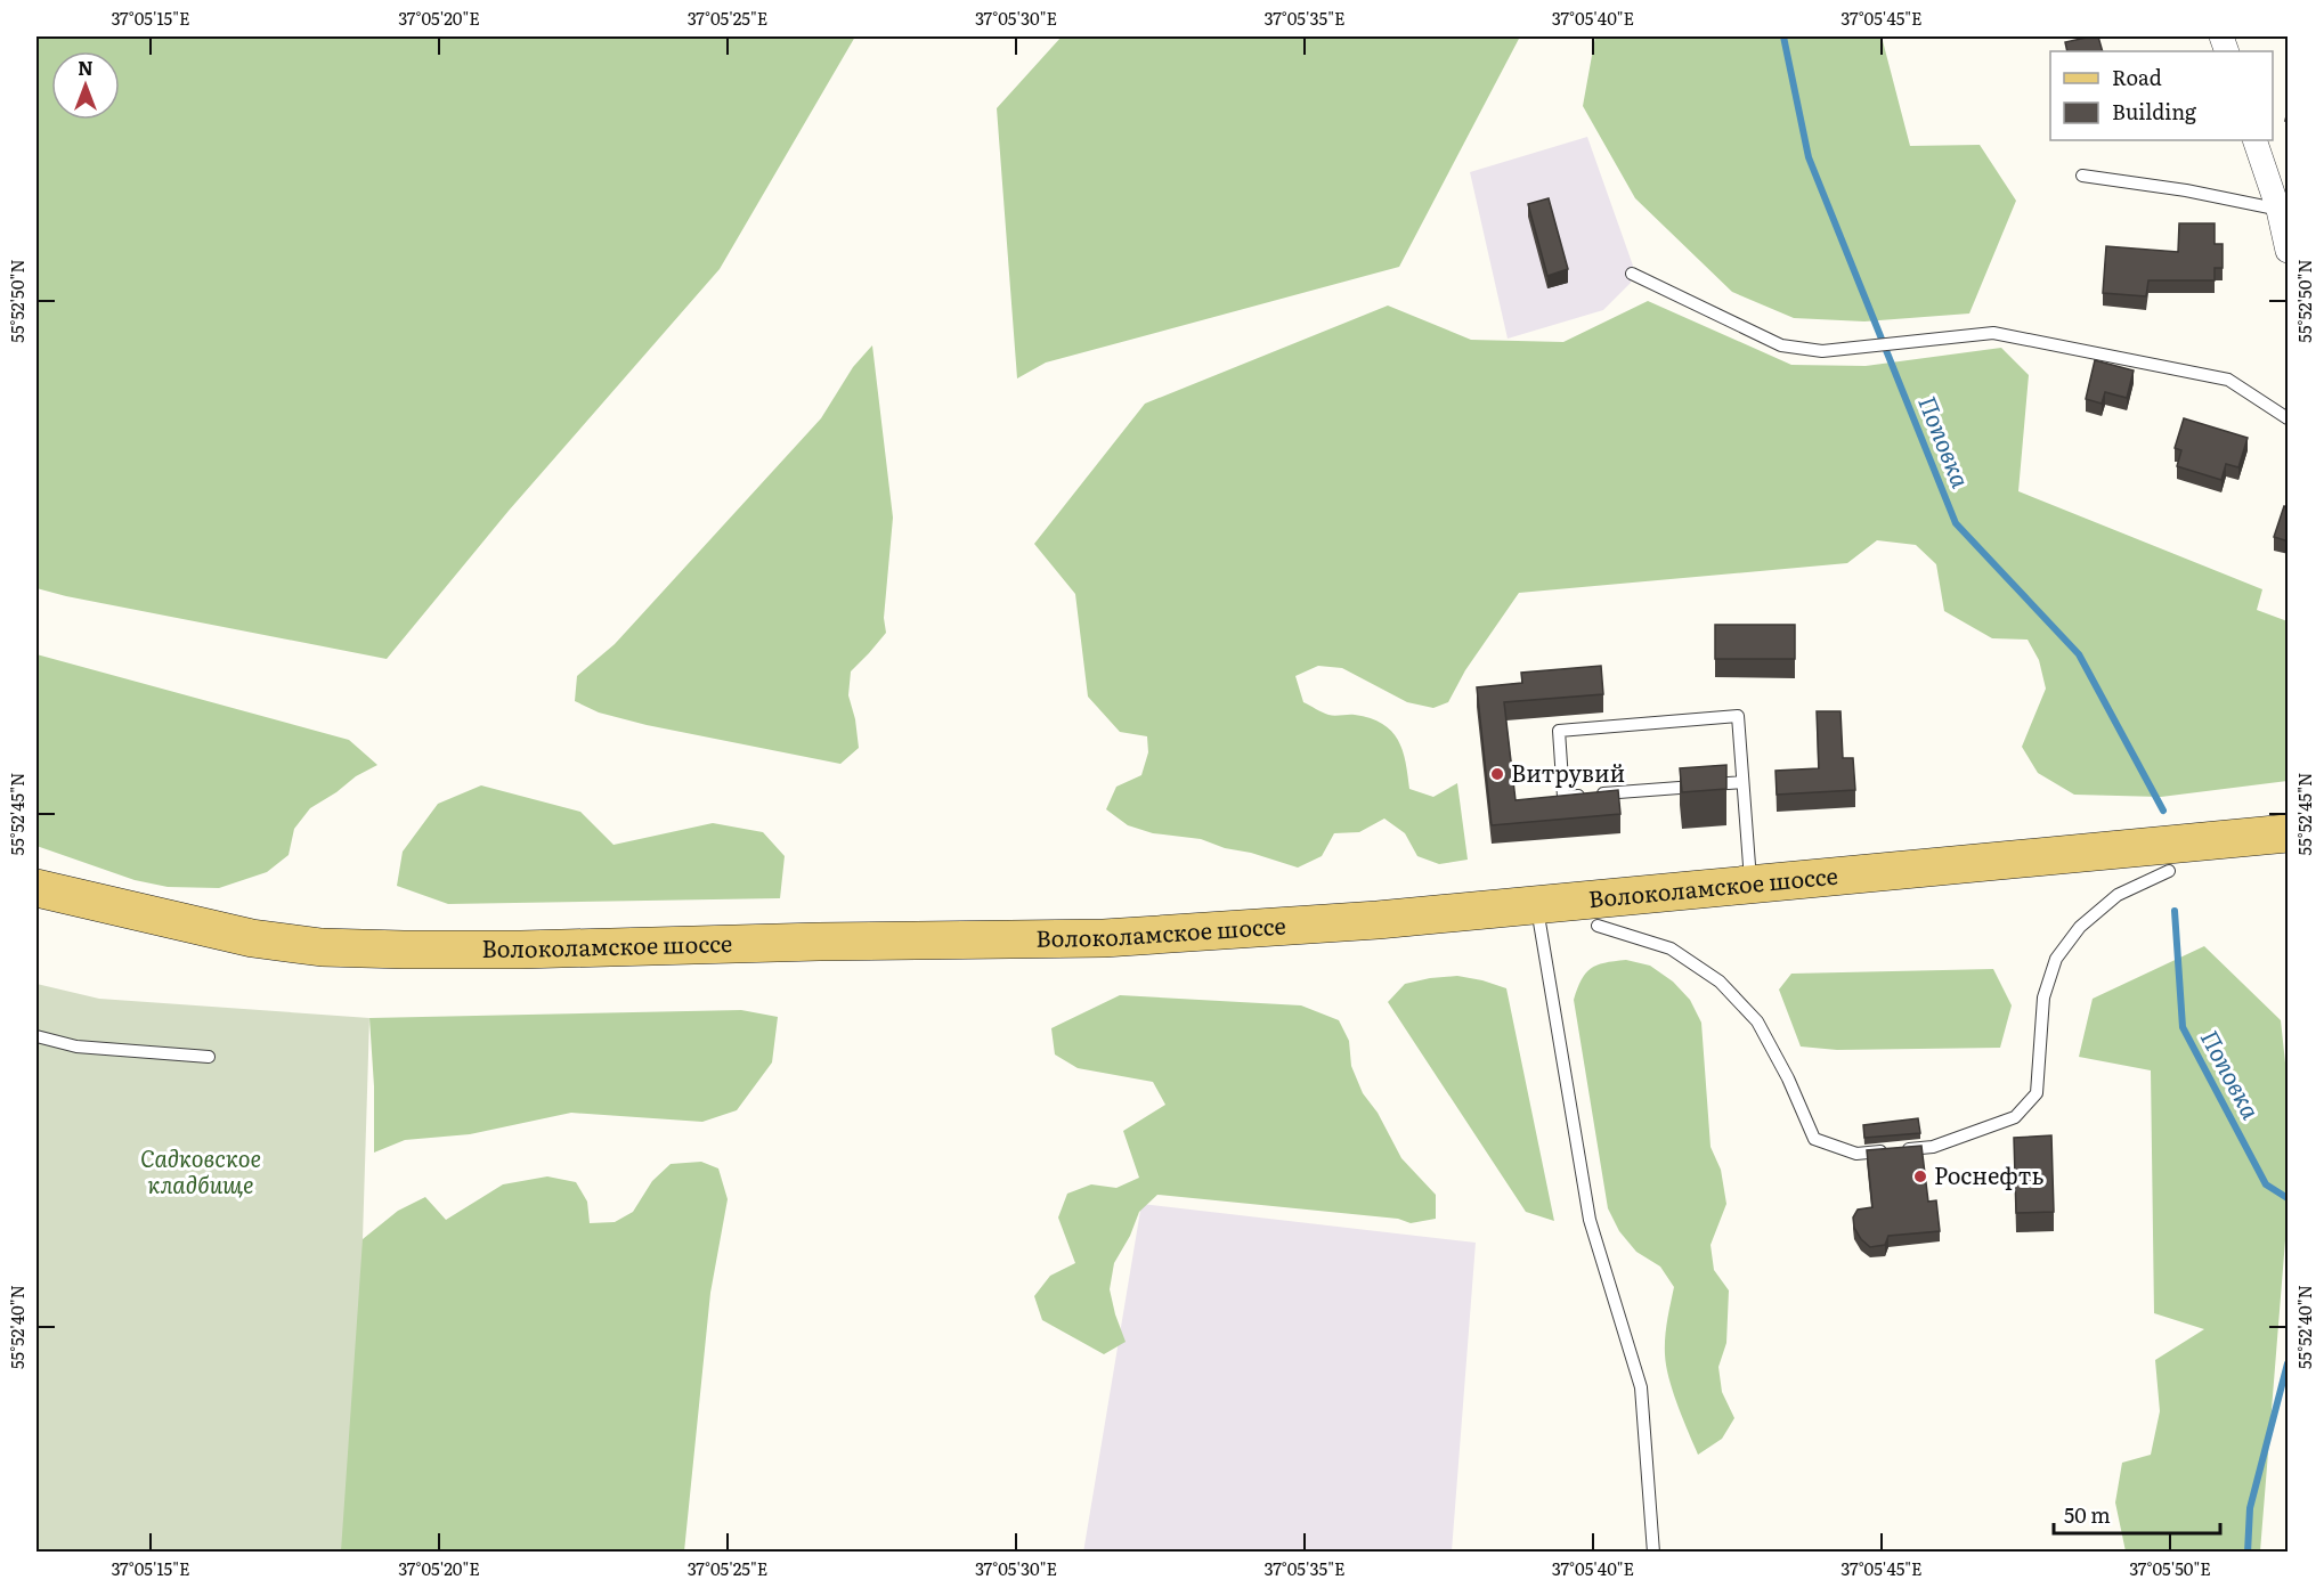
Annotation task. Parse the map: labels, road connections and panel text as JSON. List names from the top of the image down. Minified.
{"streets":{"main road":["Волоколамское шоссе"]},"water":["Поповка"],"parks":["Садковское кладбище"],"places":["Витрувий","Роснефть"],"legend":["Road","Building"],"scale_bar":"50 m","north":"top","coordinates":["37°05'15\"E","37°05'20\"E","37°05'25\"E","37°05'30\"E","37°05'35\"E","37°05'40\"E","37°05'45\"E","55°52'50\"N","55°52'45\"N","55°52'40\"N","37°05'50\"E"]}
